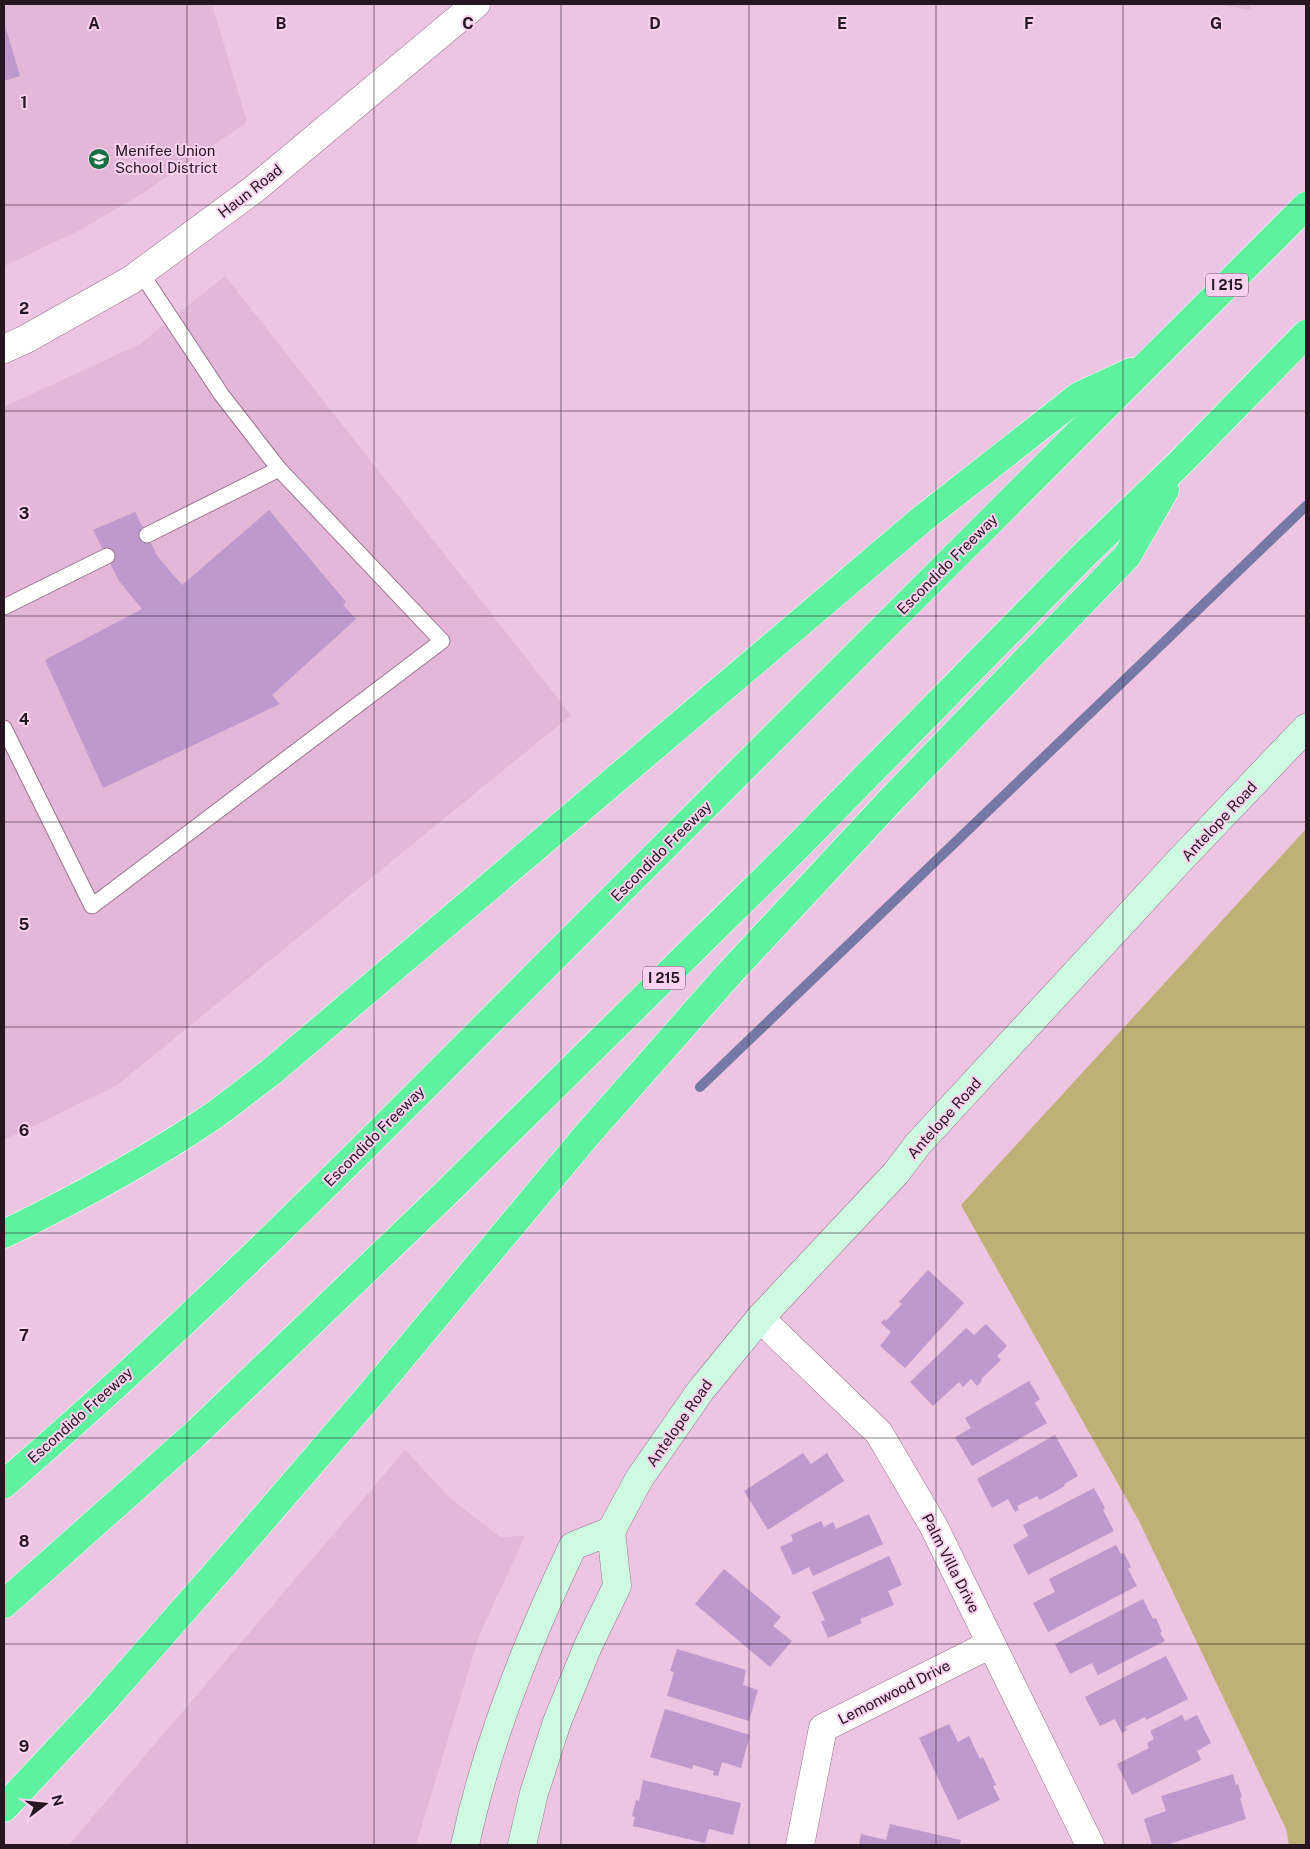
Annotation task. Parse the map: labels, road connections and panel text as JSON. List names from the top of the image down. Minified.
{"streets":{"highway":["I 215","Escondido Freeway"],"street":["Haun Road","Antelope Road","Palm Villa Drive","Lemonwood Drive"]},"crossings":[["Antelope Road","Palm Villa Drive"],["Palm Villa Drive","Lemonwood Drive"]],"places":{"school or university":["Menifee Union School District"]},"north":"right","grid":{"columns":["A","B","C","D","E","F","G"],"rows":["1","2","3","4","5","6","7","8","9"]}}
